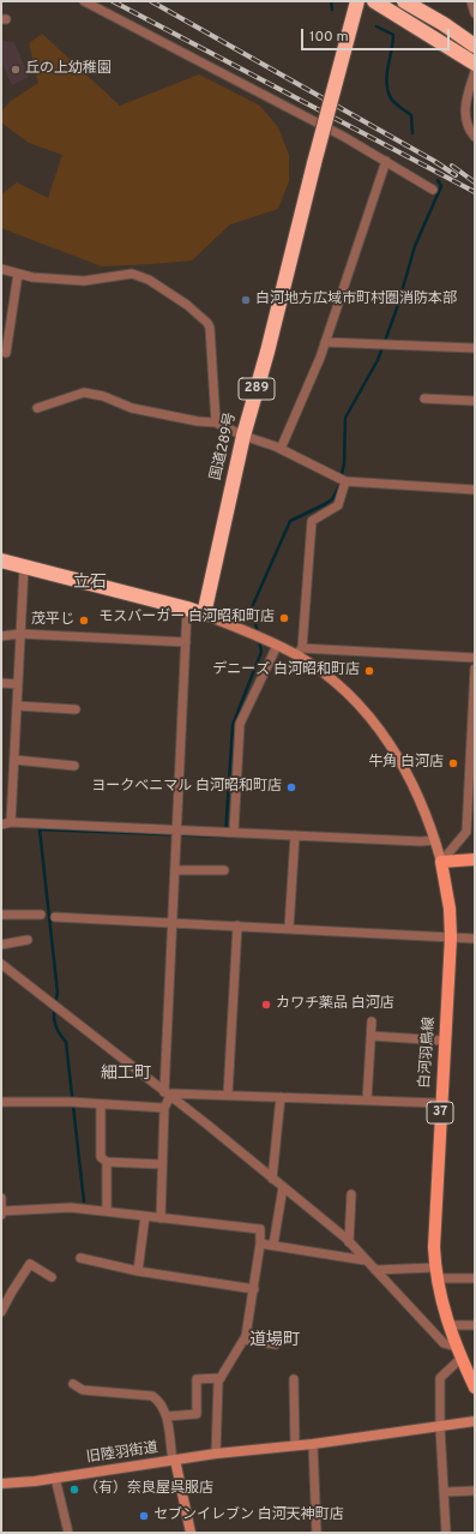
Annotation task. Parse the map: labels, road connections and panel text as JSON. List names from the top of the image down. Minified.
{"streets":{"highway":["289","国道289号"],"main road":["白河羽鳥線","37"],"street":["旧陸羽街道"]},"districts":["立石","細工町","道場町"],"places":["丘の上幼稚園","白河地方広域市町村圏消防本部","モスバーガー 白河昭和町店","茂平じ","デニーズ 白河昭和町店","牛角 白河店","ヨークベニマル 白河昭和町店","カワチ薬品 白河店","（有）奈良屋呉服店","セブンイレブン 白河天神町店"],"scale_bar":"100 m"}
